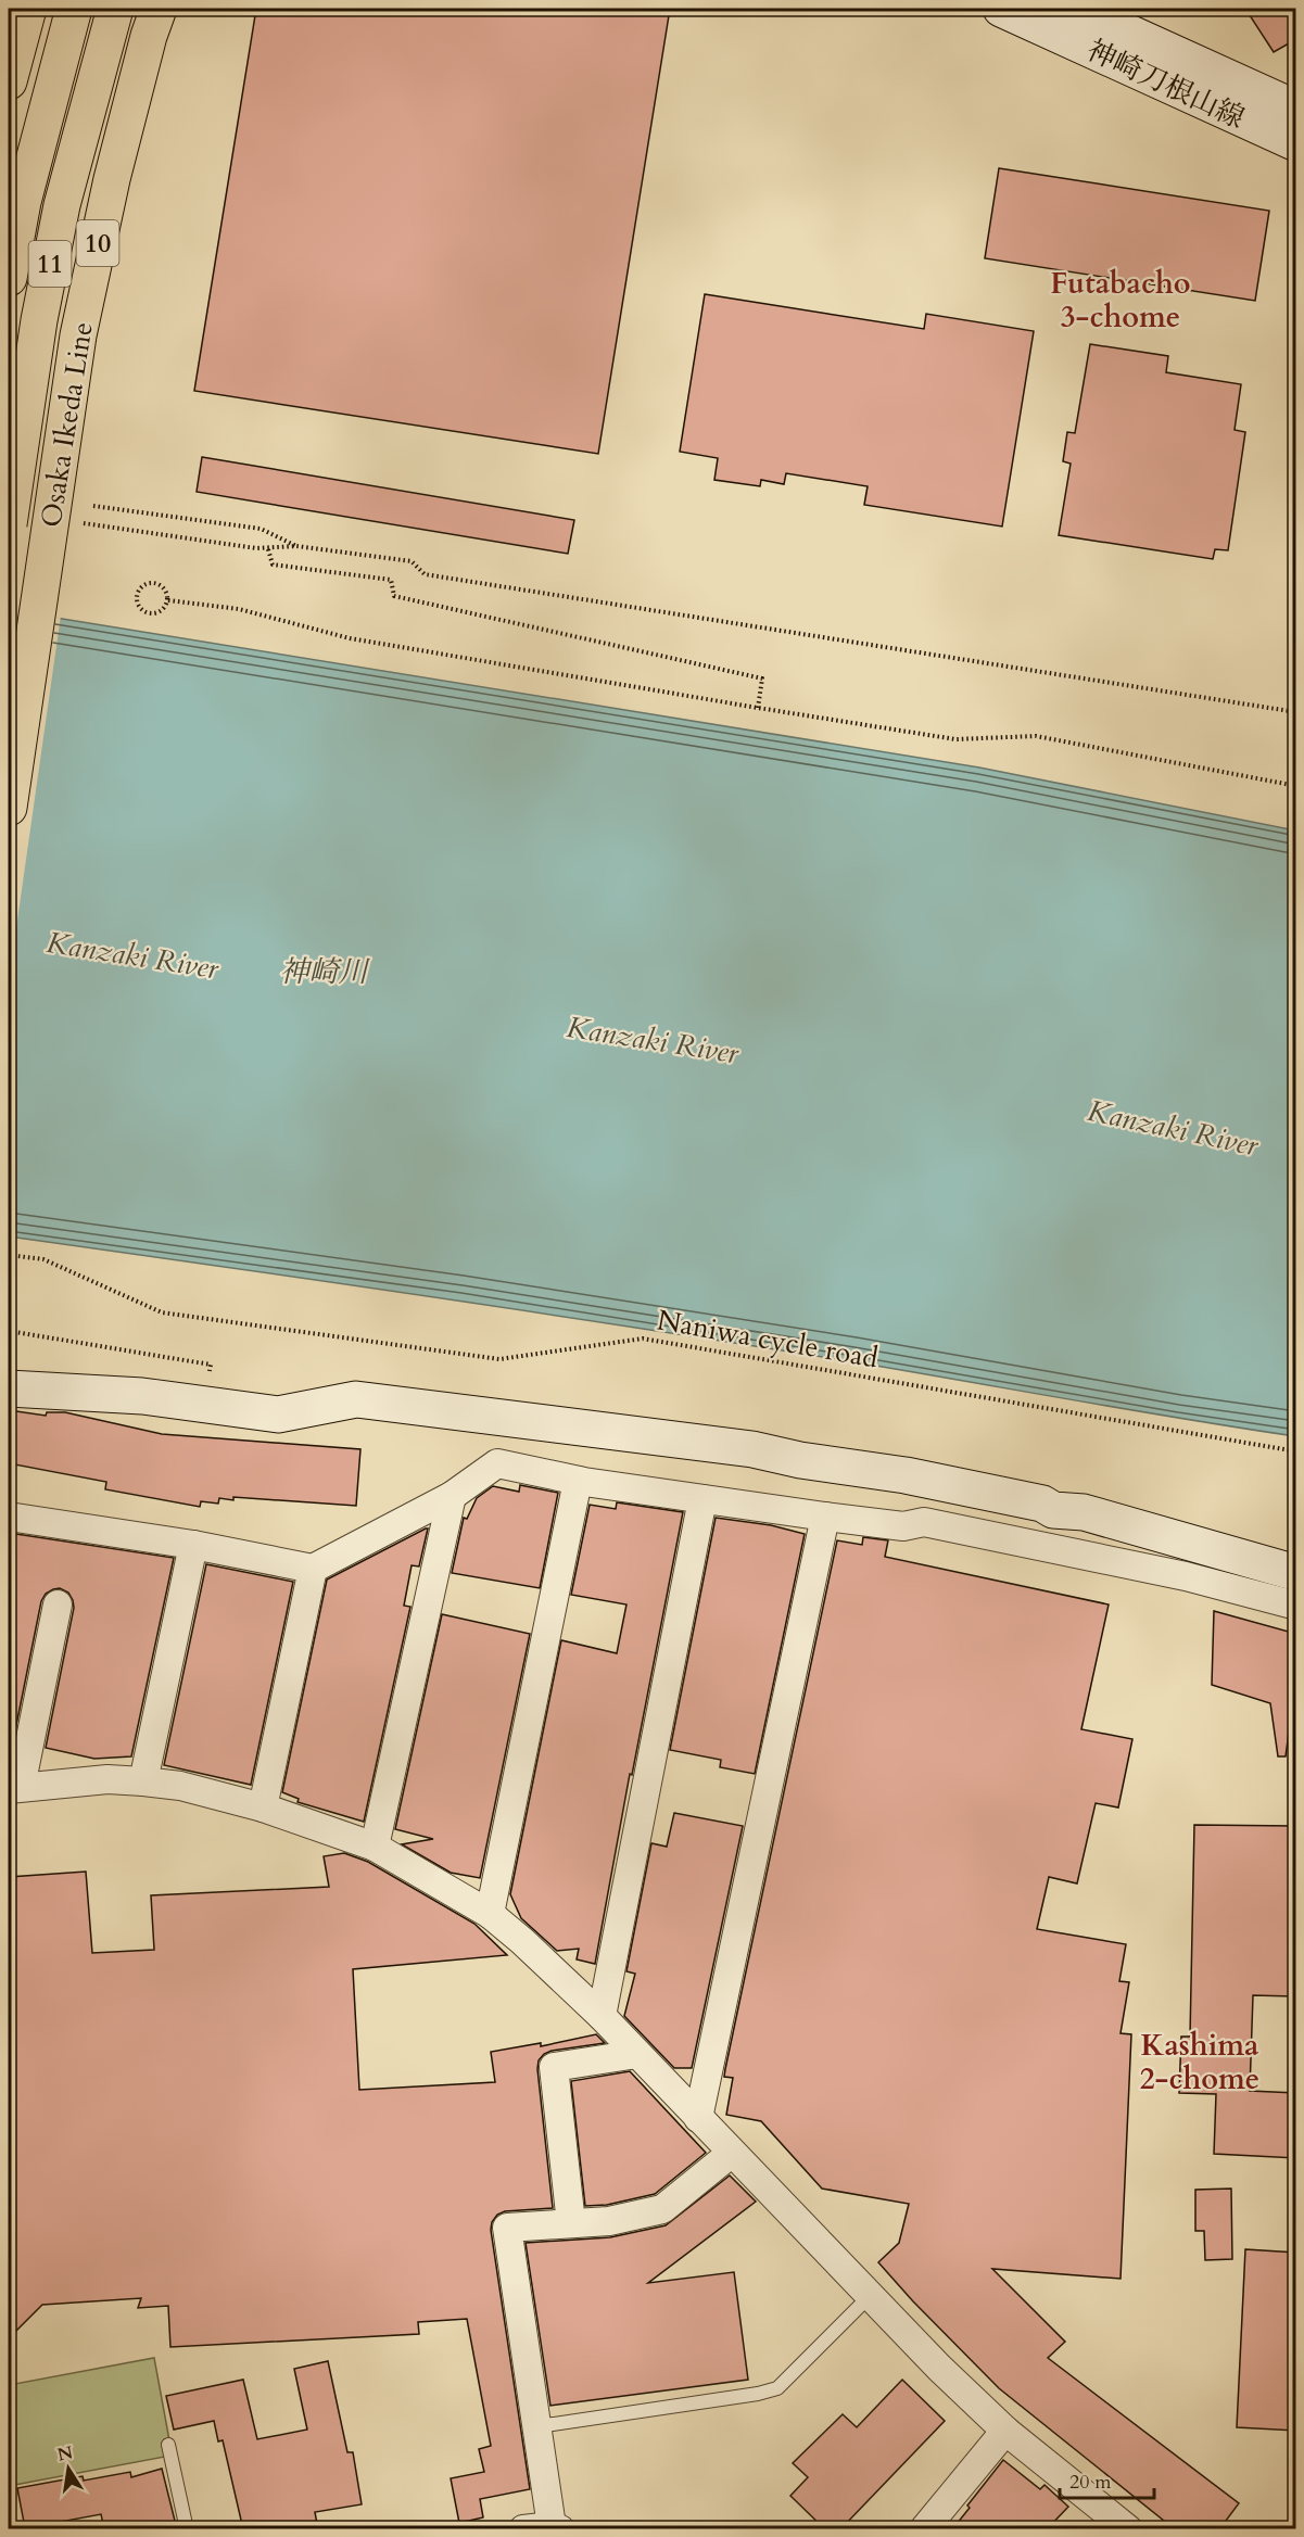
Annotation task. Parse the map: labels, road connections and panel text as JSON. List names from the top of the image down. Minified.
{"streets":{"main road":["10","11","Osaka Ikeda Line"],"street":["神崎刀根山線"],"path":["Naniwa cycle road"]},"districts":["Futabacho 3-chome","Kashima 2-chome"],"water":["Kanzaki River","神崎川"],"scale_bar":"20 m","north":"top"}
